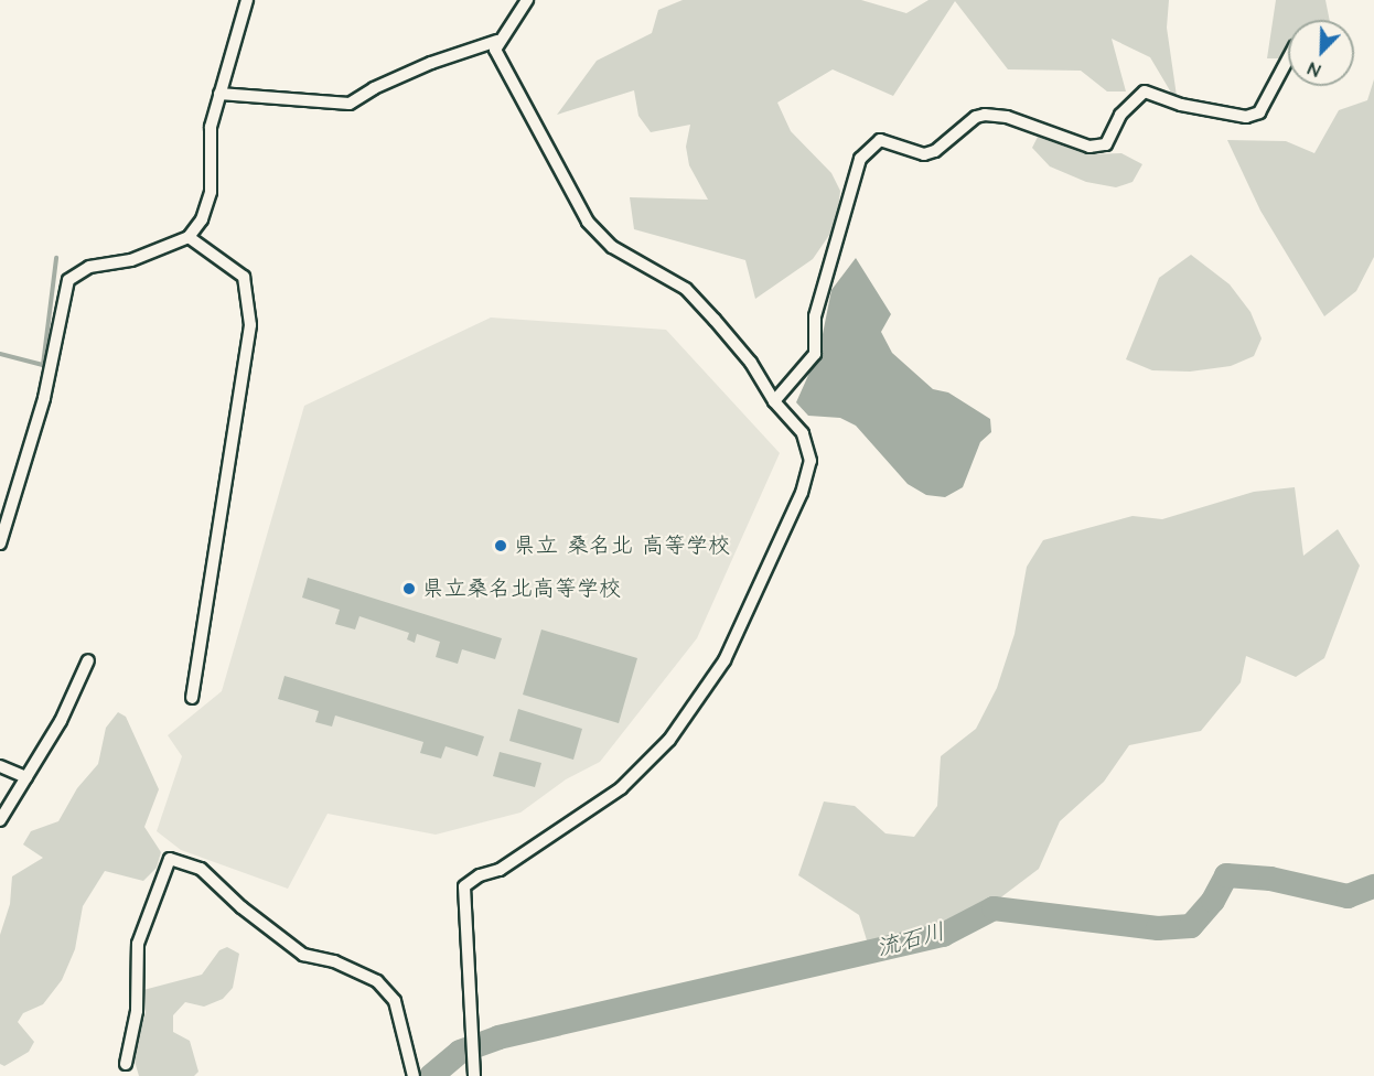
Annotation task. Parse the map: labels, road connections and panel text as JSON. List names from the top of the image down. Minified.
{"water":["流石川"],"places":["県立 桑名北 高等学校","県立桑名北高等学校"],"north":"bottom left"}
